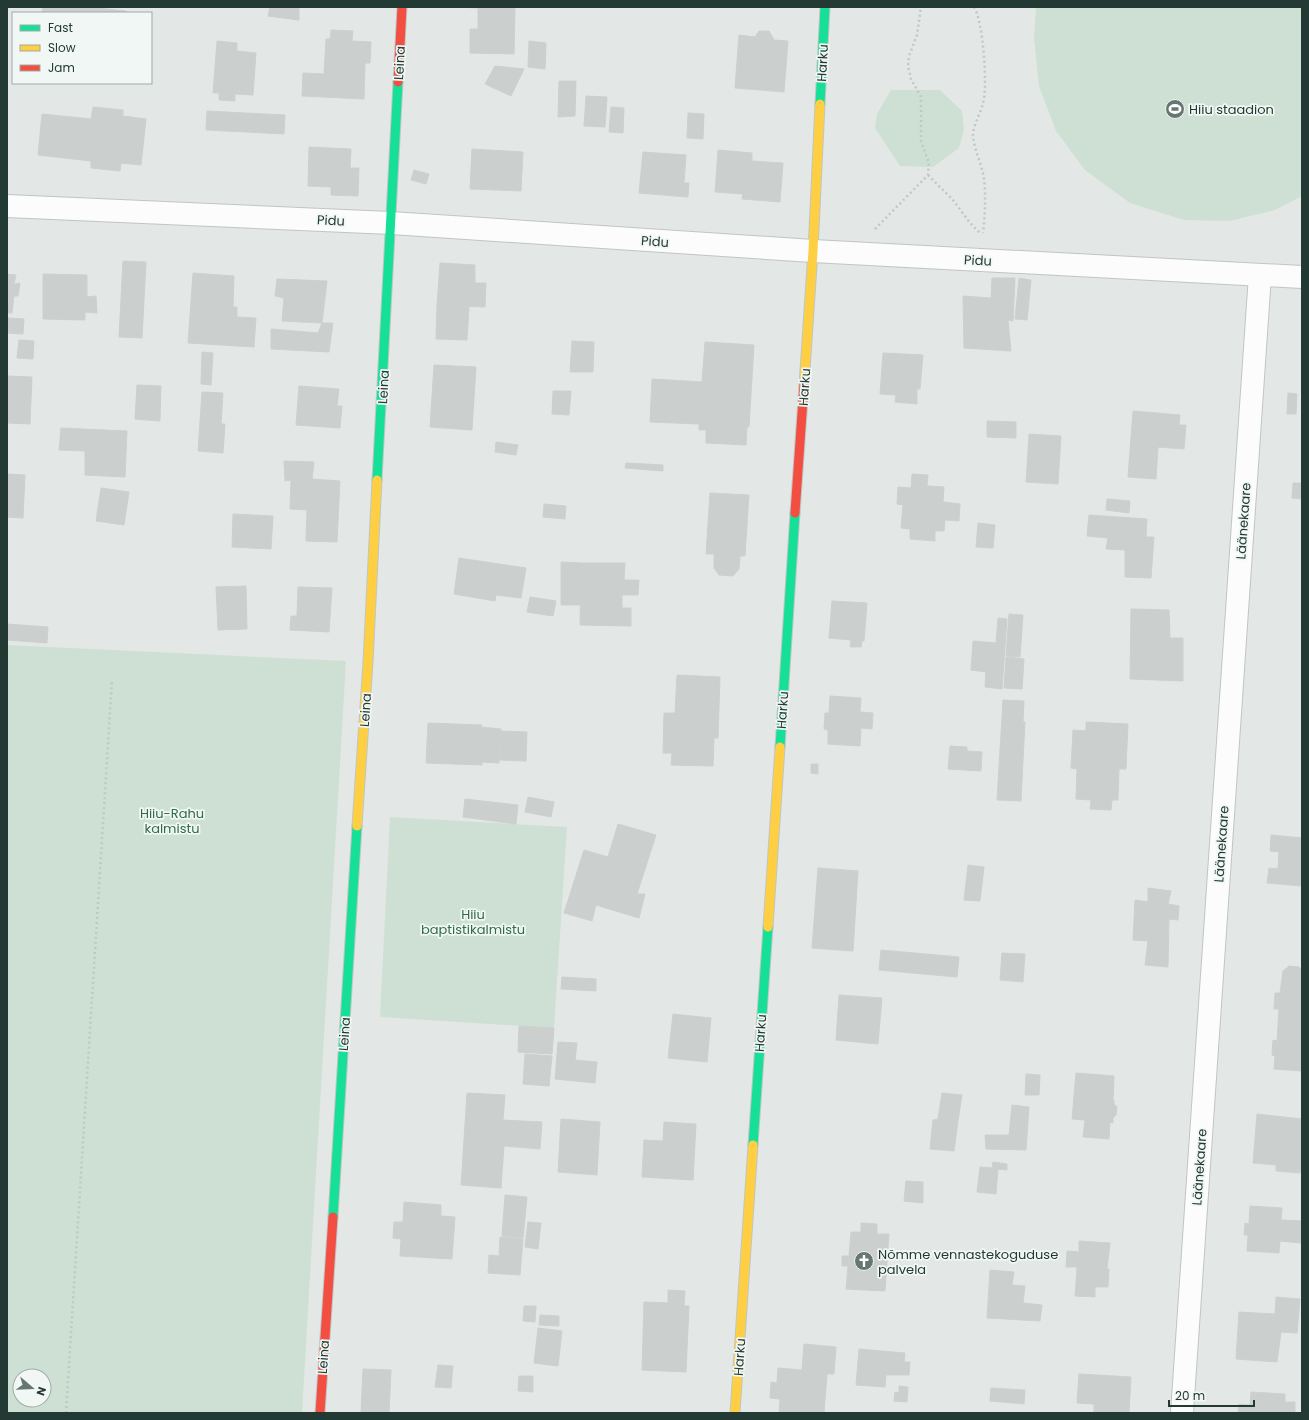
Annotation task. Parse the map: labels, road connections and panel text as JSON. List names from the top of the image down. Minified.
{"streets":{"street":["Leina","Harku","Pidu","Läänekaare"]},"crossings":[["Leina","Pidu"],["Harku","Pidu"],["Pidu","Läänekaare"]],"parks":["Hiiu-Rahu kalmistu","Hiiu baptistikalmistu"],"places":{"sports":["Hiiu staadion"],"church":["Nõmme vennastekoguduse palvela"]},"legend":["Fast","Slow","Jam"],"scale_bar":"20 m","north":"right"}
